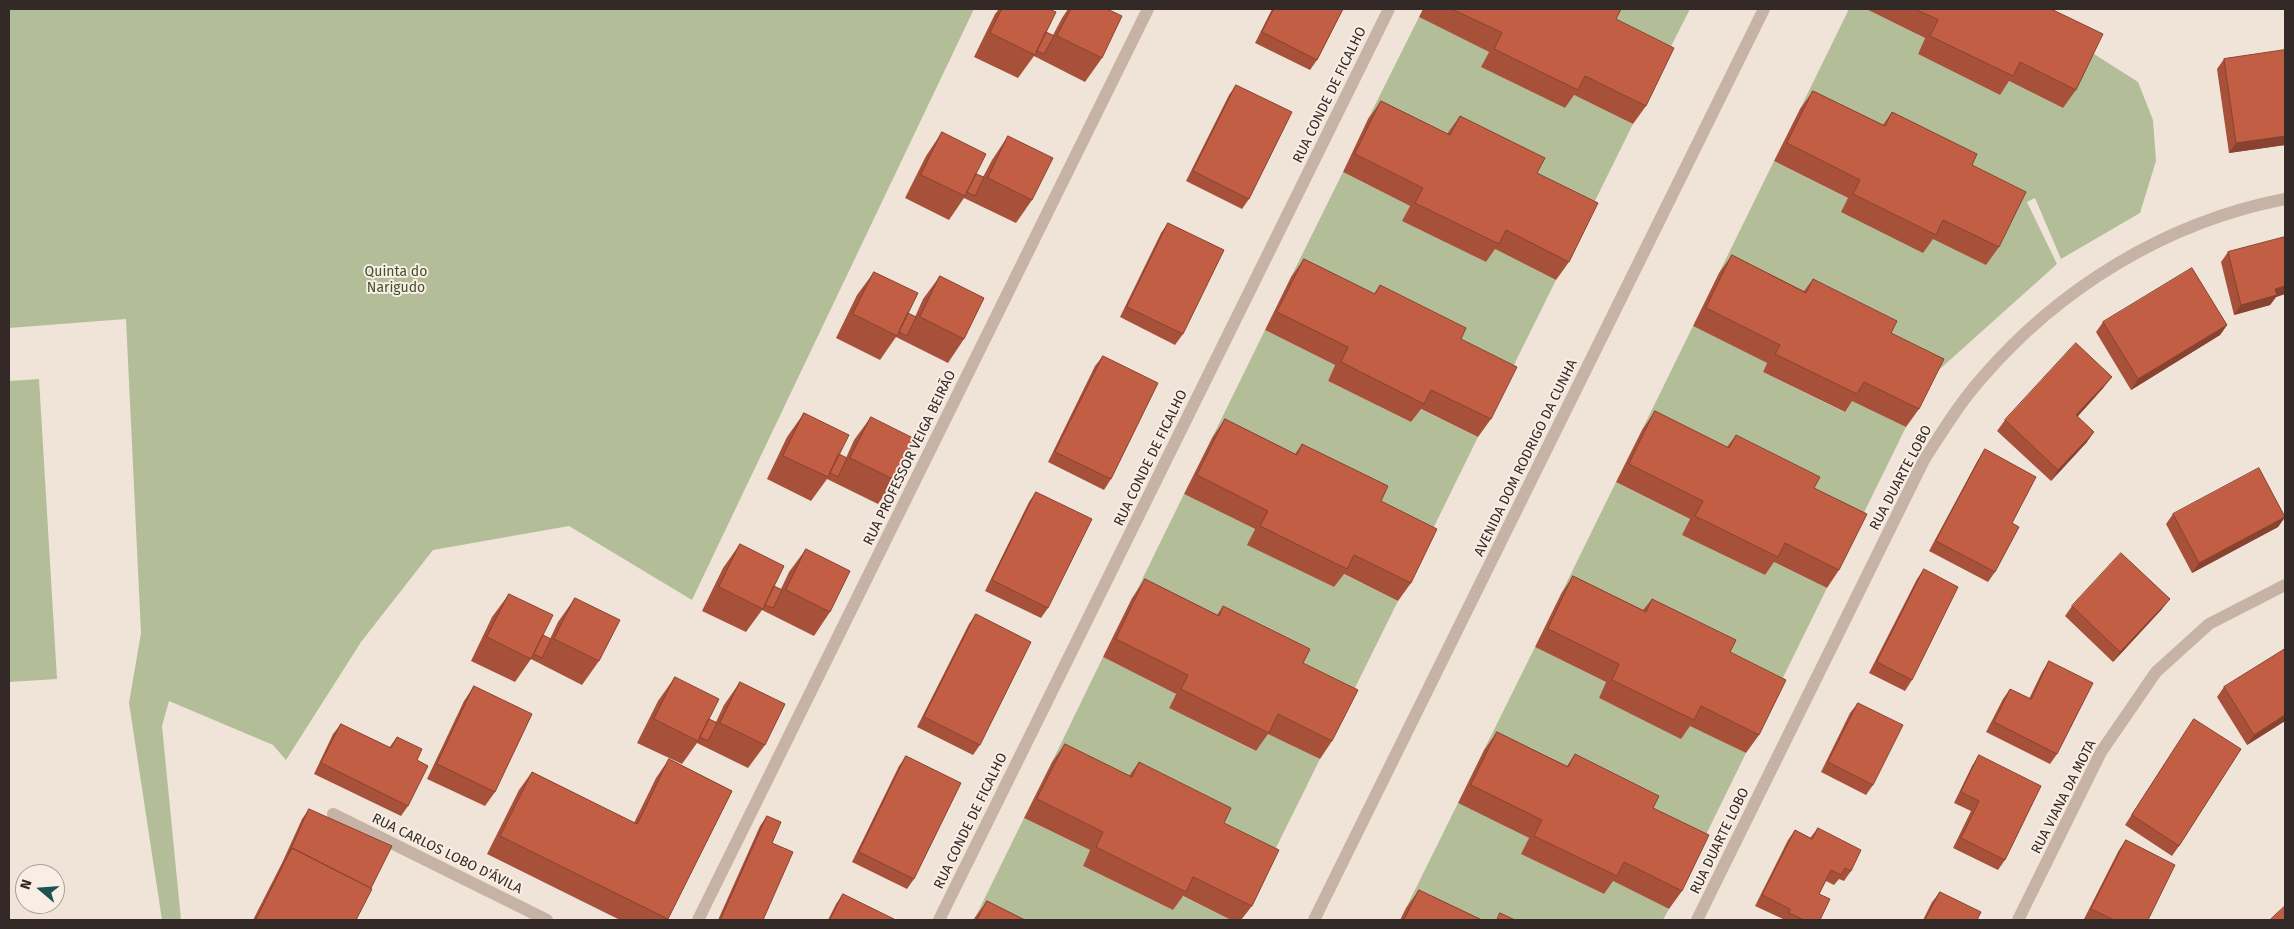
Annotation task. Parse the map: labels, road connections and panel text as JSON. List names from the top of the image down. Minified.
{"streets":{"street":["RUA CONDE DE FICALHO","RUA PROFESSOR VEIGA BEIRÃO","AVENIDA DOM RODRIGO DA CUNHA","RUA DUARTE LOBO","RUA VIANA DA MOTA","RUA CARLOS LOBO D'ÁVILA"]},"parks":["Quinta do Narigudo"],"north":"left"}
